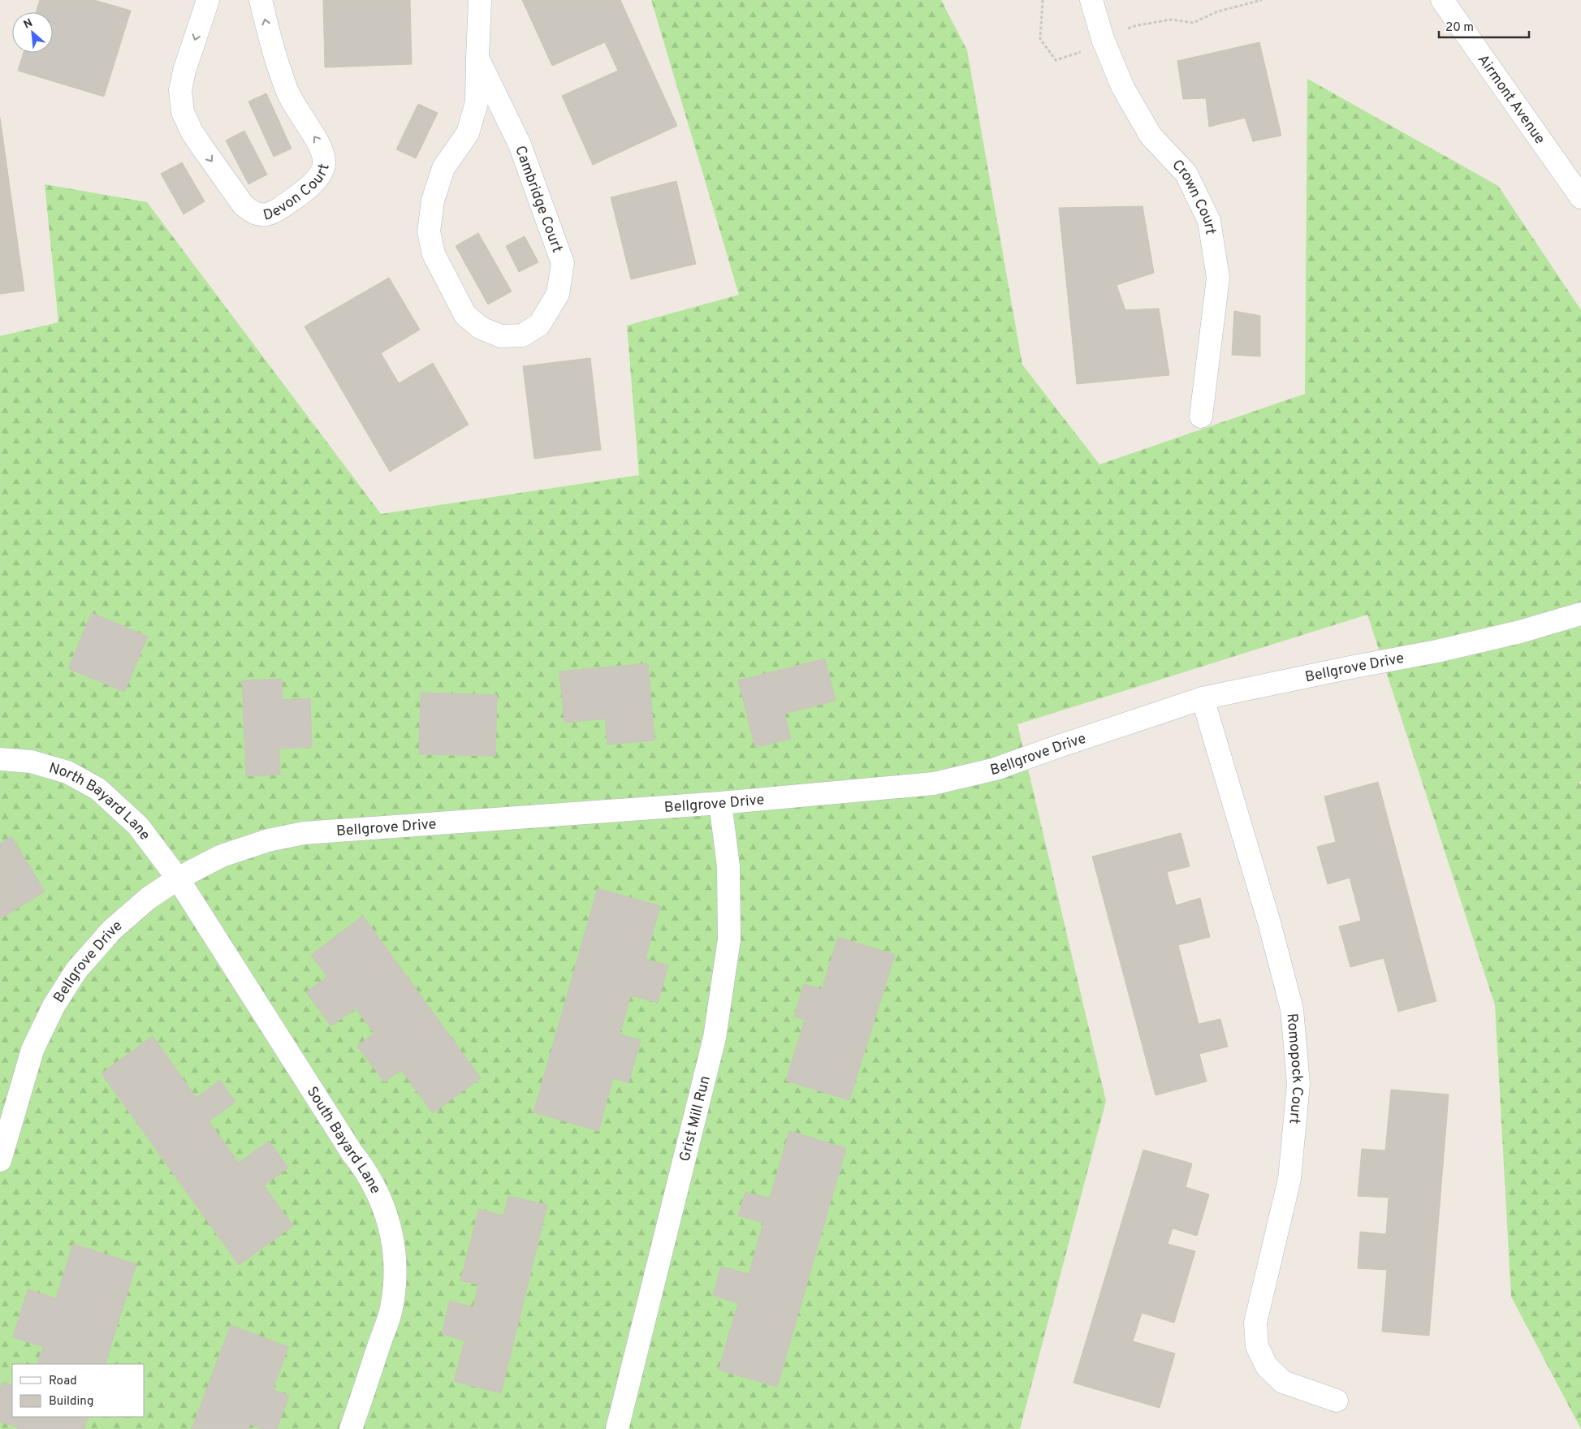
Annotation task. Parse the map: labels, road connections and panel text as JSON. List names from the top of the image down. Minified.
{"streets":{"street":["Airmont Avenue","Devon Court","Cambridge Court","Crown Court","Bellgrove Drive","North Bayard Lane","Romopock Court","Grist Mill Run","South Bayard Lane"]},"crossings":[["Bellgrove Drive","North Bayard Lane"],["Bellgrove Drive","Romopock Court"],["Bellgrove Drive","Grist Mill Run"],["Bellgrove Drive","South Bayard Lane"],["North Bayard Lane","South Bayard Lane"]],"legend":["Road","Building"],"scale_bar":"20 m","north":"top left"}
